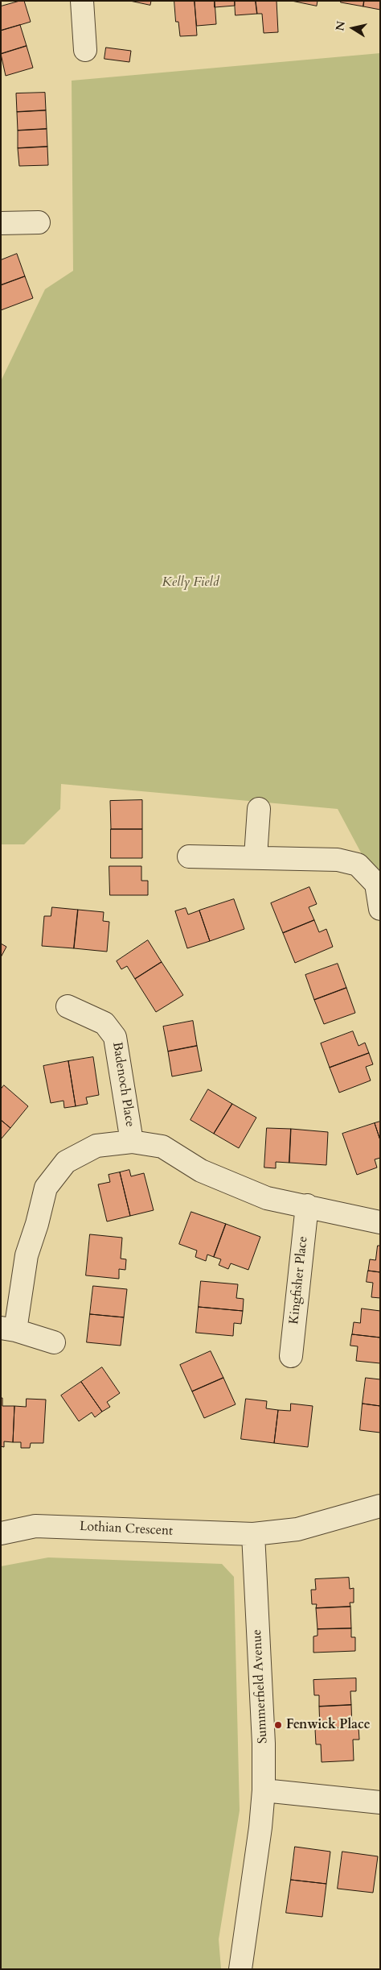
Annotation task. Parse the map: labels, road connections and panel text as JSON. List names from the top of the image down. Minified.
{"streets":{"street":["Badenoch Place","Kingfisher Place","Lothian Crescent","Summerfield Avenue"]},"crossings":[["Lothian Crescent","Summerfield Avenue"]],"parks":["Kelly Field"],"places":["Fenwick Place"],"north":"left"}
